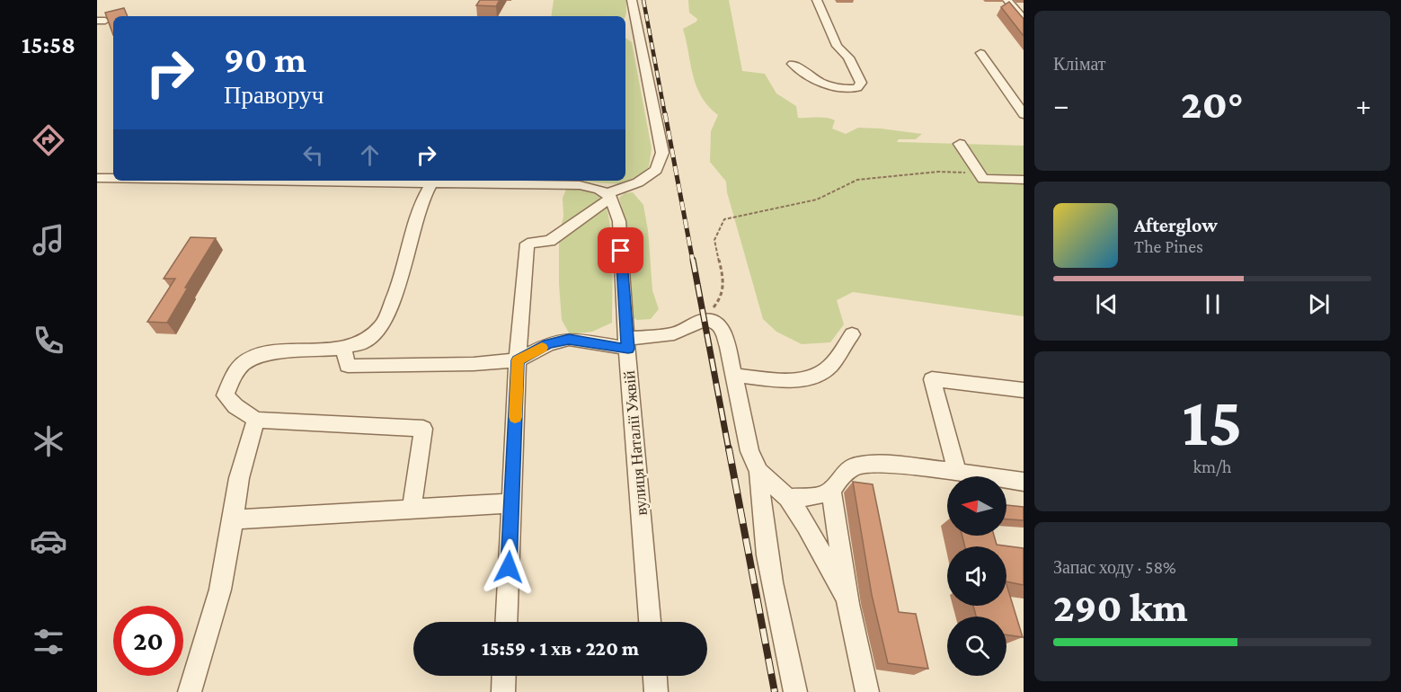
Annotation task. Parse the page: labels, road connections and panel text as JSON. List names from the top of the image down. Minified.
{"streets":{"street":["вулиця Наталії Ужвій"]},"north":"left","page":{"tabs":"15:58","tile":["Клімат",["15","km/h"],["Запас ходу · 58%","290 km"]],"turn":["90 m","Праворуч"],"heat":["−","20°","+"],"song":["Afterglow","The Pines"],"limit":"20","trip":"15:59 · 1 хв · 220 m"}}
